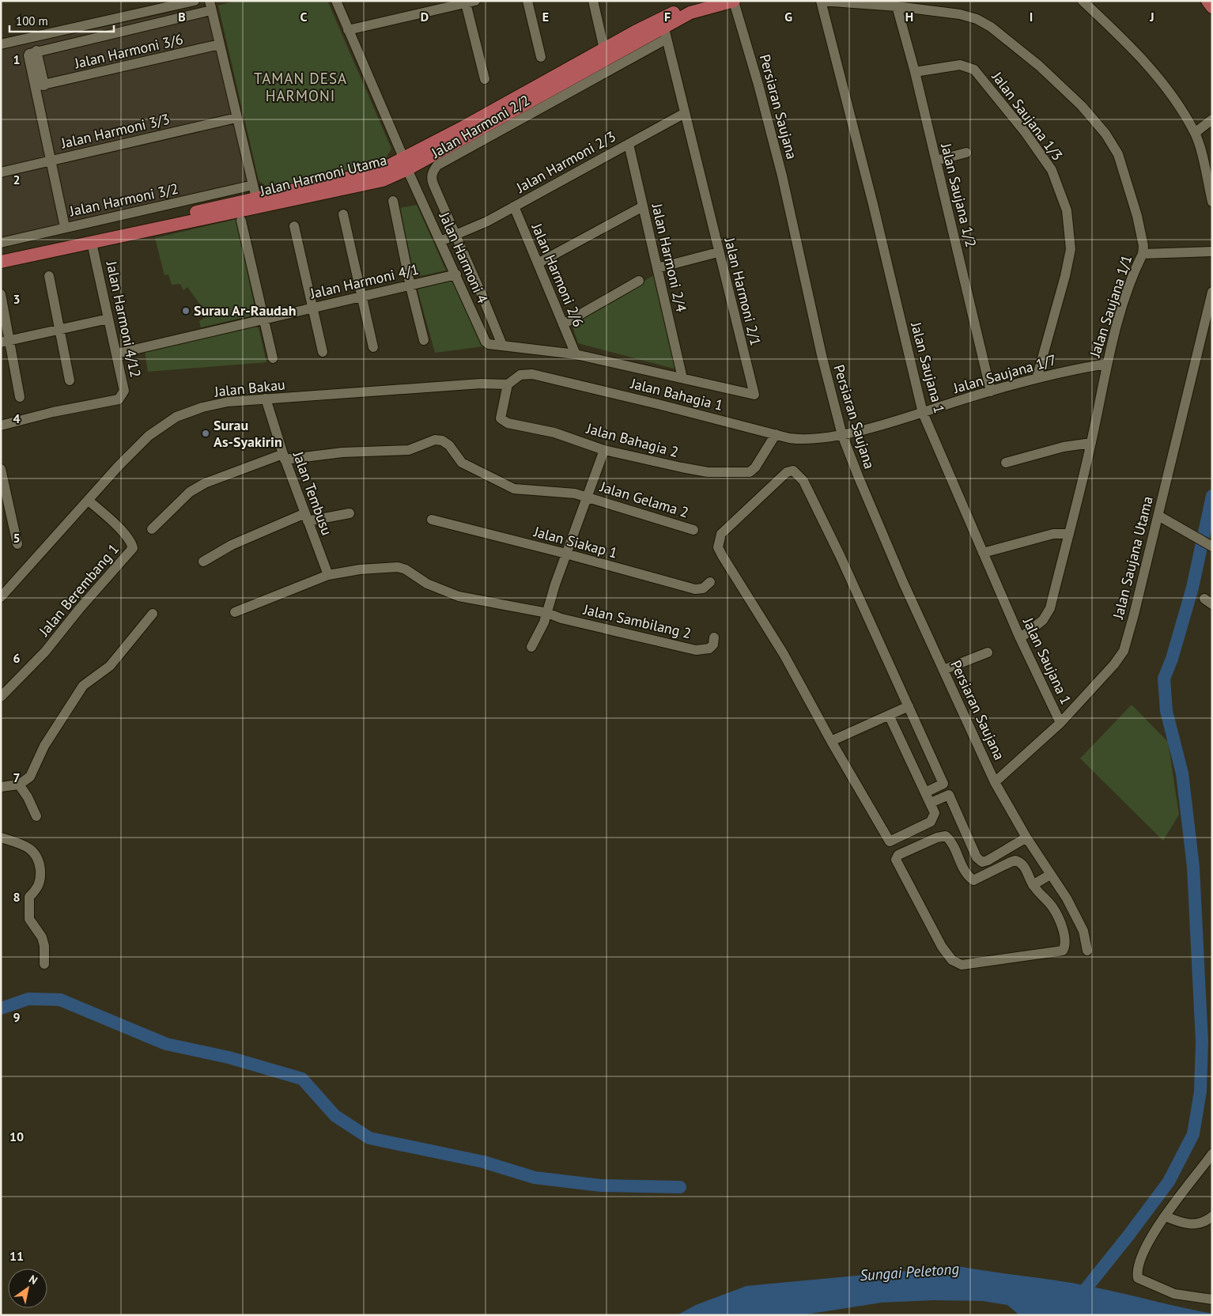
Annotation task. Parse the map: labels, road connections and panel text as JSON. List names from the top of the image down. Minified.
{"streets":{"main road":["Jalan Harmoni Utama"],"street":["Jalan Harmoni 3/6","Persiaran Saujana","Jalan Saujana 1/3","Jalan Harmoni 2/2","Jalan Harmoni 3/3","Jalan Harmoni 2/3","Jalan Saujana 1/2","Jalan Harmoni 3/2","Jalan Harmoni 4","Jalan Harmoni 2/4","Jalan Harmoni 2/6","Jalan Harmoni 4/1","Jalan Harmoni 2/1","Jalan Saujana 1/1","Jalan Harmoni 4/12","Jalan Saujana 1","Jalan Saujana 1/7","Jalan Bakau","Jalan Bahagia 1","Jalan Bahagia 2","Jalan Tembusu","Jalan Gelama 2","Jalan Siakap 1","Jalan Saujana Utama","Jalan Berembang 1","Jalan Sambilang 2"]},"crossings":[["Persiaran Saujana","Jalan Harmoni Utama"],["Persiaran Saujana","Jalan Saujana 1/7"],["Persiaran Saujana","Jalan Bahagia 1"],["Persiaran Saujana","Jalan Saujana Utama"],["Jalan Saujana 1/3","Jalan Saujana 1/2"],["Jalan Saujana 1/3","Jalan Saujana 1/7"],["Jalan Harmoni 2/2","Jalan Harmoni 2/3"],["Jalan Harmoni 2/2","Jalan Harmoni Utama"],["Jalan Harmoni 2/2","Jalan Harmoni 4"],["Jalan Harmoni 2/2","Jalan Harmoni 2/1"],["Jalan Harmoni 2/3","Jalan Harmoni 4"],["Jalan Harmoni 2/3","Jalan Harmoni 2/4"],["Jalan Harmoni 2/3","Jalan Harmoni 2/6"],["Jalan Harmoni 2/3","Jalan Harmoni 2/1"],["Jalan Harmoni Utama","Jalan Harmoni 4"],["Jalan Harmoni Utama","Jalan Harmoni 2/1"],["Jalan Harmoni Utama","Jalan Harmoni 4/12"],["Jalan Saujana 1/2","Jalan Saujana 1/1"],["Jalan Saujana 1/2","Jalan Saujana 1/7"],["Jalan Harmoni 4","Jalan Harmoni 4/1"],["Jalan Harmoni 4","Jalan Harmoni 2/1"],["Jalan Harmoni 2/4","Jalan Harmoni 2/1"],["Jalan Harmoni 2/6","Jalan Harmoni 2/1"],["Jalan Harmoni 4/1","Jalan Harmoni 4/12"],["Jalan Saujana 1/1","Jalan Saujana 1"],["Jalan Saujana 1/1","Jalan Saujana 1/7"],["Jalan Saujana 1","Jalan Saujana 1/7"],["Jalan Saujana 1","Jalan Saujana Utama"],["Jalan Saujana 1/7","Jalan Bahagia 1"],["Jalan Bakau","Jalan Bahagia 1"],["Jalan Bakau","Jalan Bahagia 2"],["Jalan Bakau","Jalan Tembusu"],["Jalan Bakau","Jalan Berembang 1"],["Jalan Bahagia 1","Jalan Bahagia 2"],["Jalan Tembusu","Jalan Gelama 2"]],"districts":["TAMAN DESA HARMONI"],"water":["Sungai Peletong"],"places":["Surau Ar-Raudah","Surau As-Syakirin"],"scale_bar":"100 m","north":"top right","grid":{"columns":["B","C","D","E","F","G","H","I","J"],"rows":["1","2","3","4","5","6","7","8","9","10","11"]}}
